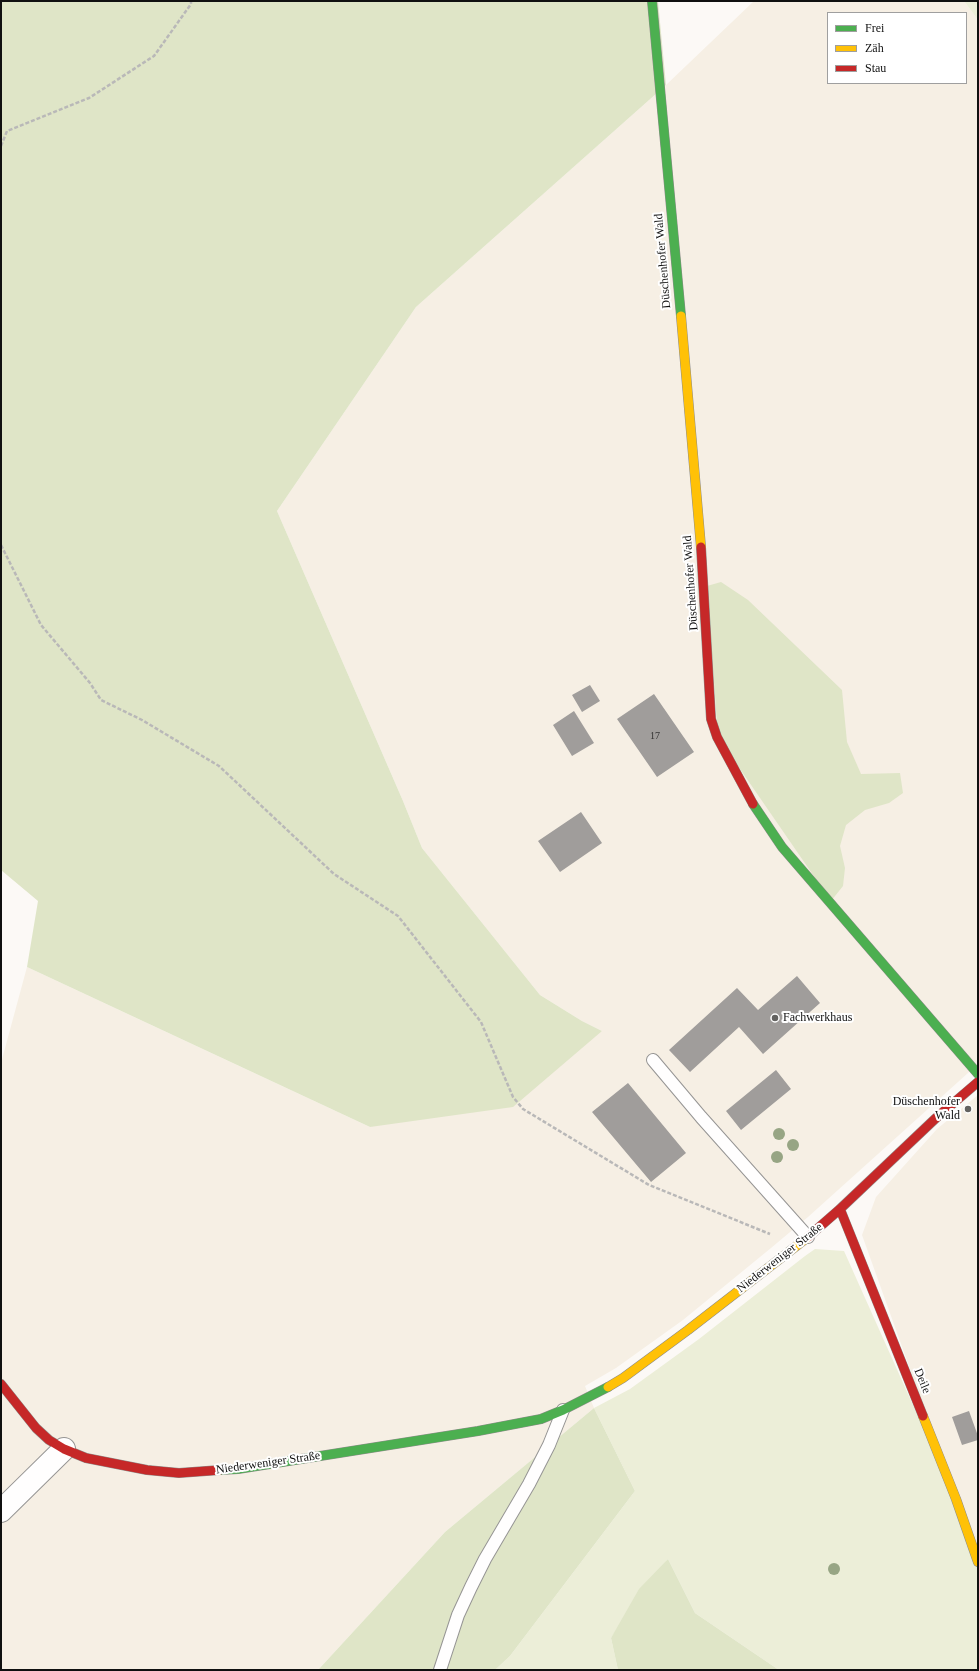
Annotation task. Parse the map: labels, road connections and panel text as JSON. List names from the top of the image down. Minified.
{"streets":{"street":["Düschenhofer Wald","Niederweniger Straße","Deile"]},"crossings":[["Niederweniger Straße","Deile"]],"places":["Fachwerkhaus","Düschenhofer Wald"],"house_numbers":["17"],"legend":["Frei","Zäh","Stau"]}
